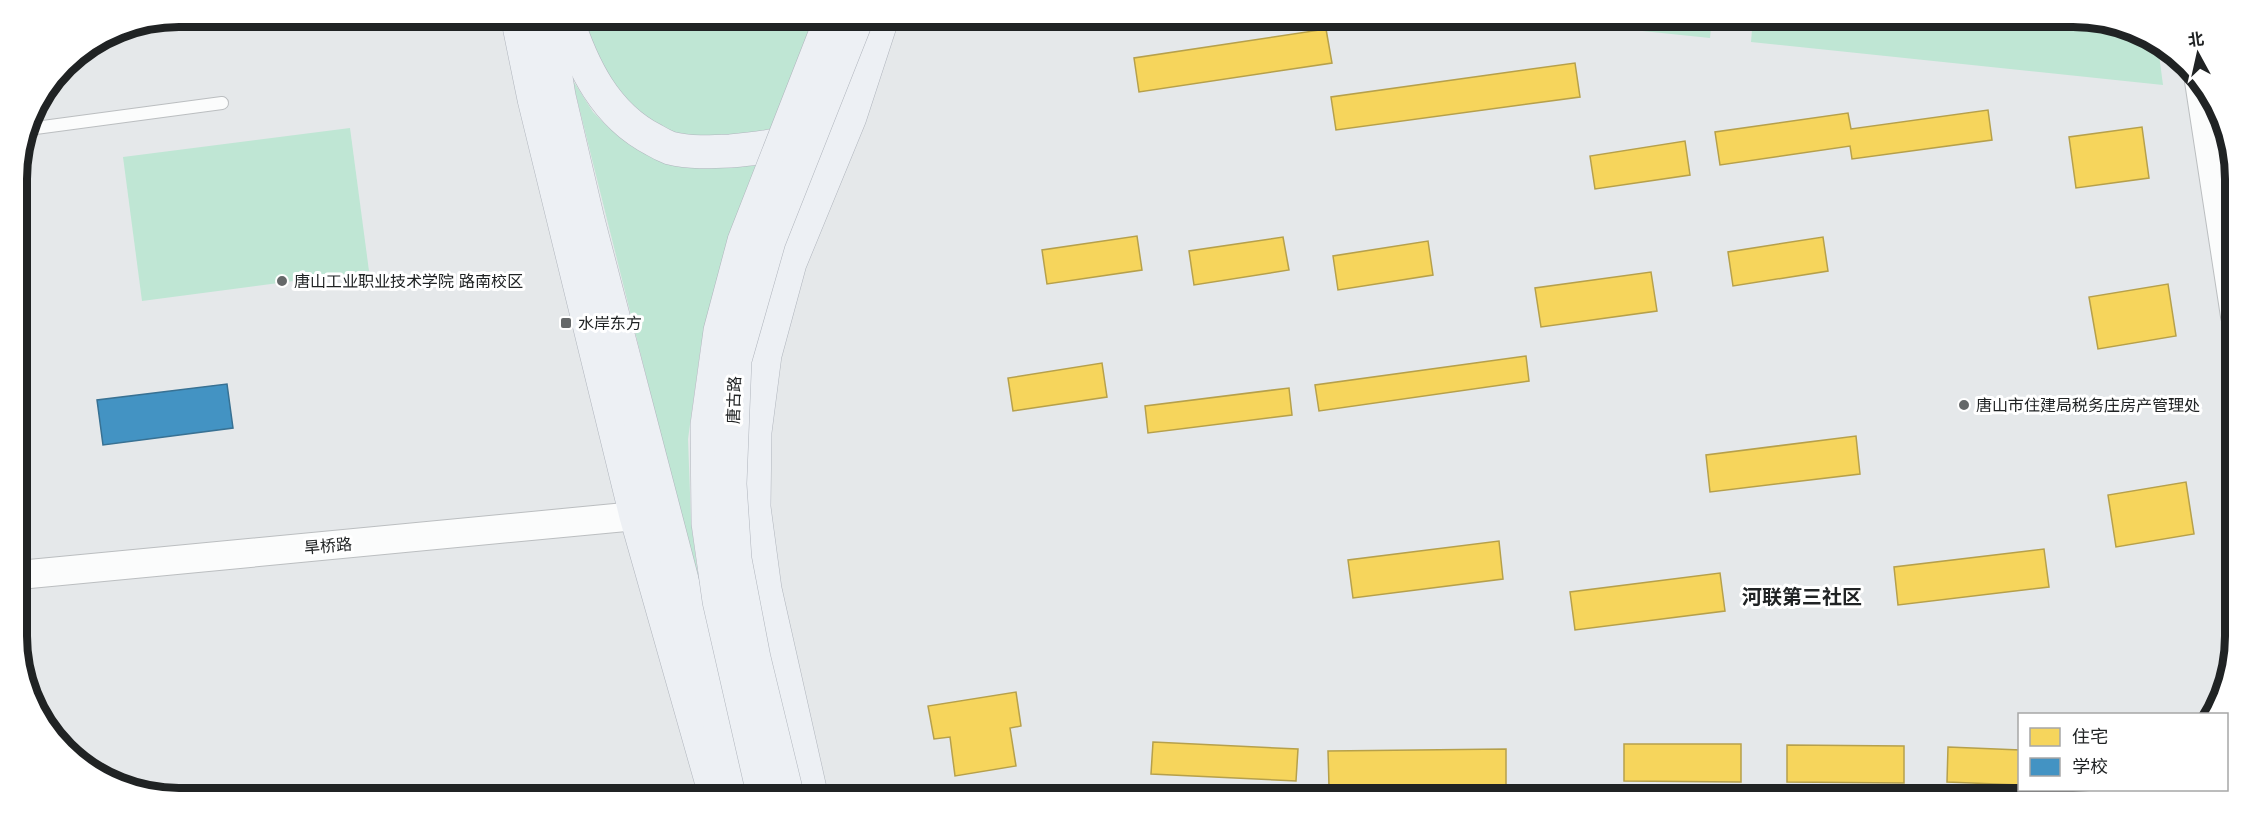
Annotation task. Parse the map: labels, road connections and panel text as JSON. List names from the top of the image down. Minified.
{"streets":{"main road":["唐古路"],"street":["旱桥路"]},"districts":["河联第三社区"],"places":{"other":["唐山工业职业技术学院 路南校区","唐山市住建局税务庄房产管理处"],"transit":["水岸东方"]},"legend":["住宅","学校"],"north":"top"}
